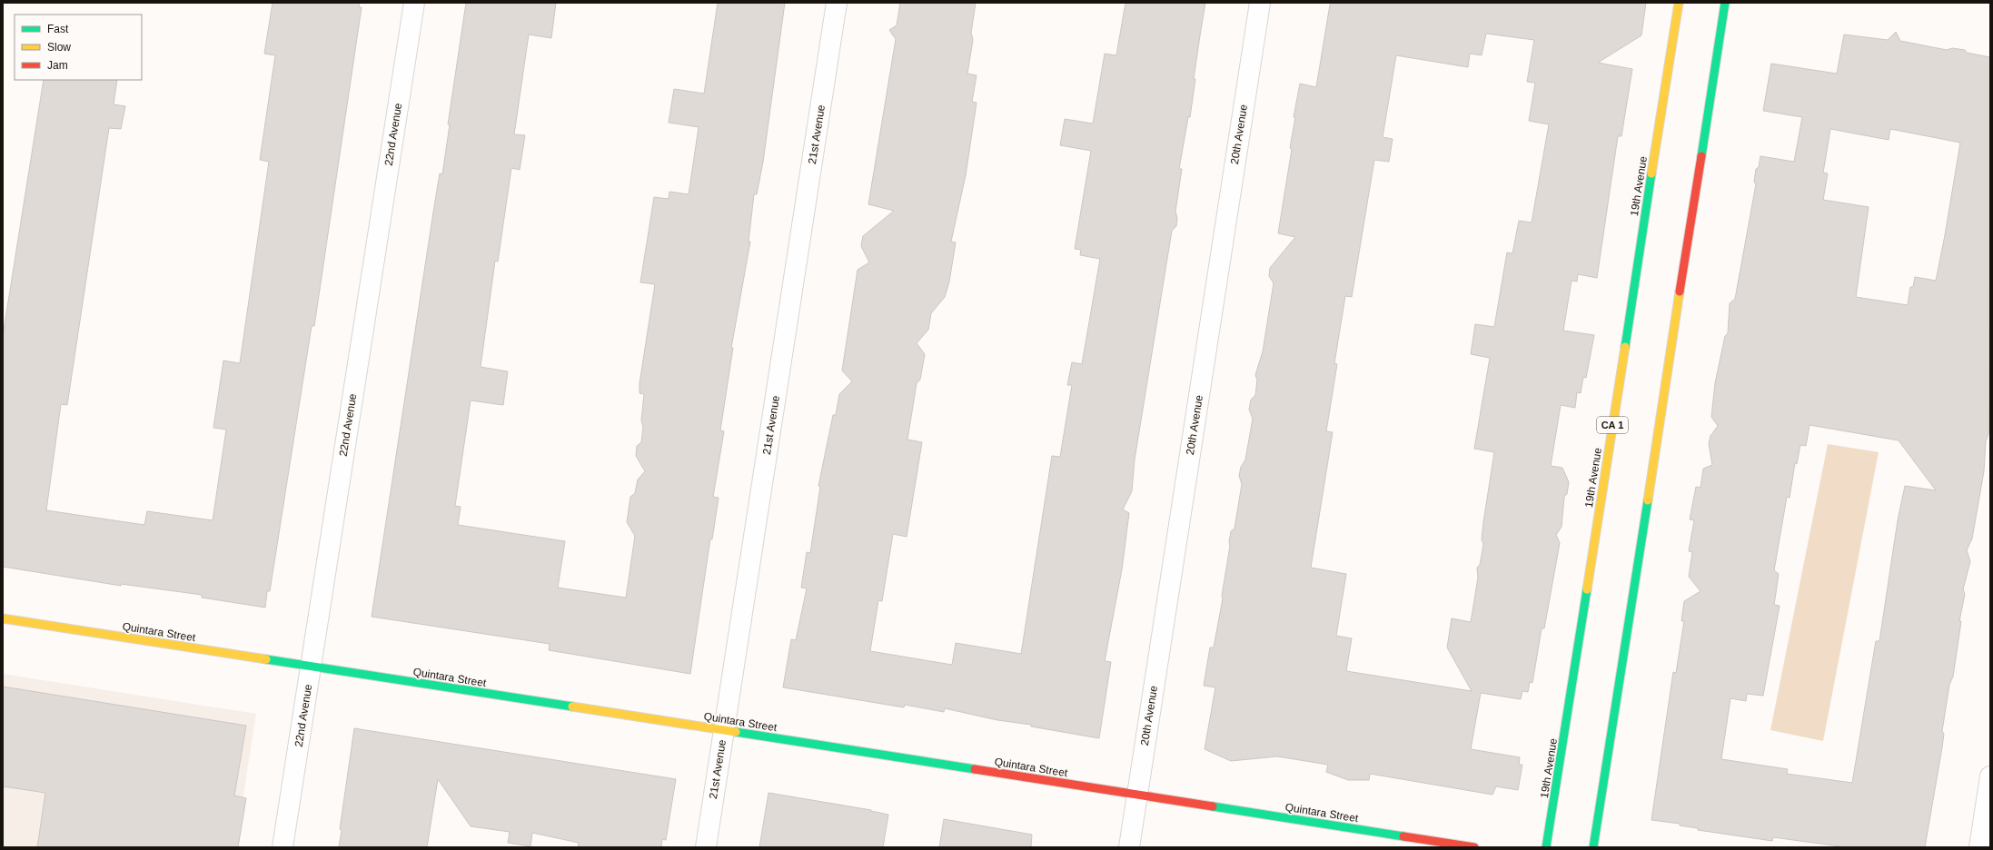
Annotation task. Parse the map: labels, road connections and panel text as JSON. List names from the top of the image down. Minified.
{"streets":{"main road":["19th Avenue","CA 1","Quintara Street"],"street":["22nd Avenue","21st Avenue","20th Avenue"]},"crossings":[["22nd Avenue","Quintara Street"],["21st Avenue","Quintara Street"],["20th Avenue","Quintara Street"]],"legend":["Fast","Slow","Jam"]}
